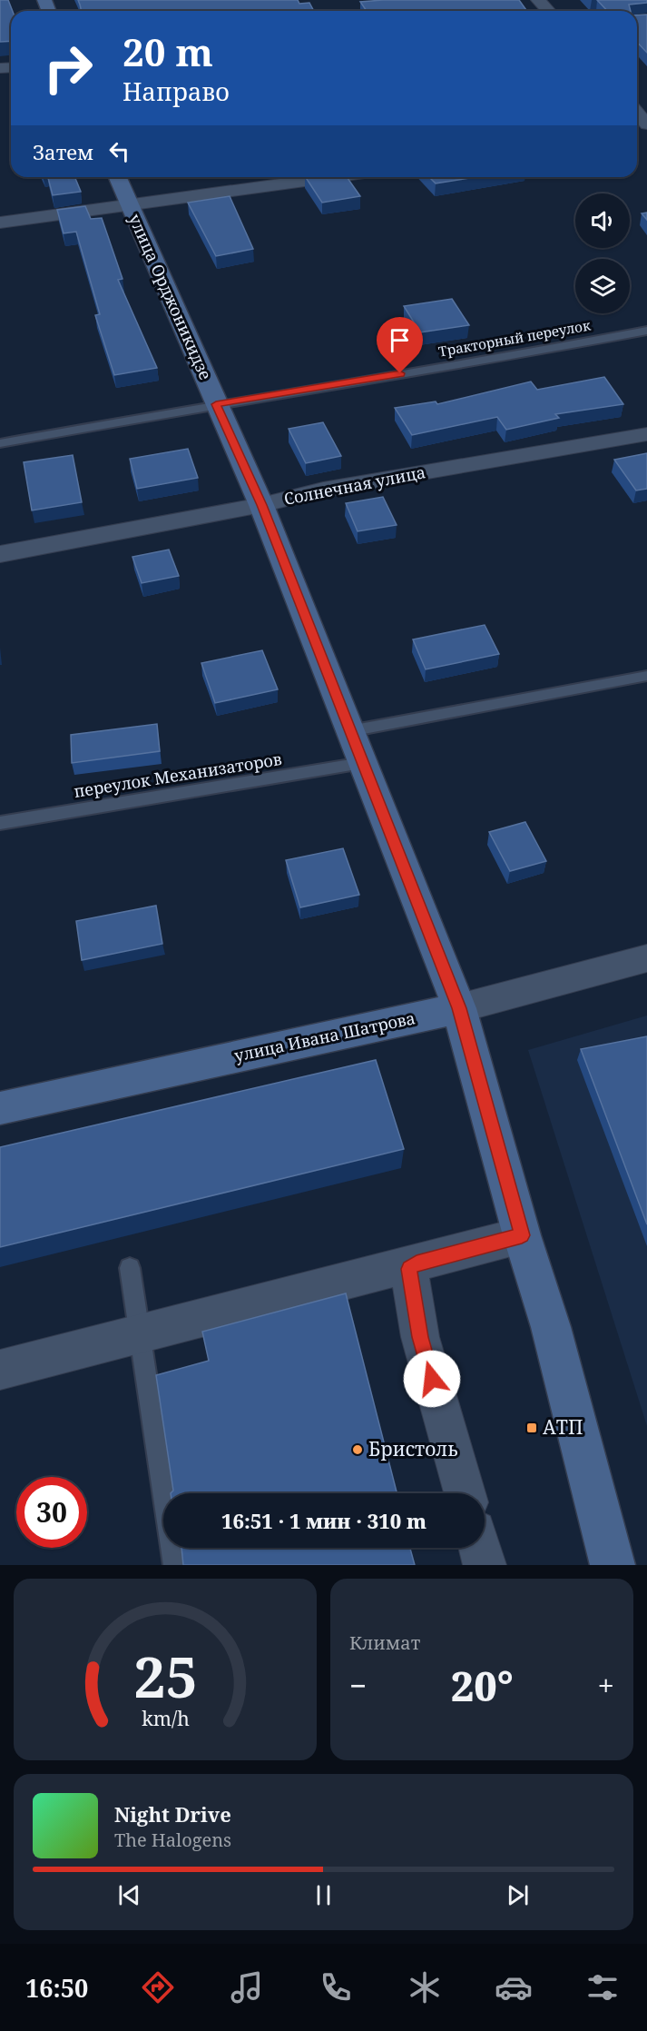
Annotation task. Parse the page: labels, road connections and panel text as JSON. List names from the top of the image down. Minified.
{"streets":{"main road":["улица Орджоникидзе","улица Ивана Шатрова"],"street":["Солнечная улица"],"lane":["Тракторный переулок","переулок Механизаторов"]},"crossings":[["улица Орджоникидзе","Тракторный переулок"],["улица Орджоникидзе","Солнечная улица"],["улица Орджоникидзе","переулок Механизаторов"],["улица Орджоникидзе","улица Ивана Шатрова"]],"places":{"transit":["АТП"],"other":["Бристоль"]},"page":{"turn":["20 m","Направо"],"then":"Затем","limit":"30","trip":"16:51 · 1 мин · 310 m","tile":"Климат","heat":["−","20°","+"],"song":["Night Drive","The Halogens"],"tabs":"16:50","gauge":["25","km/h"]}}
